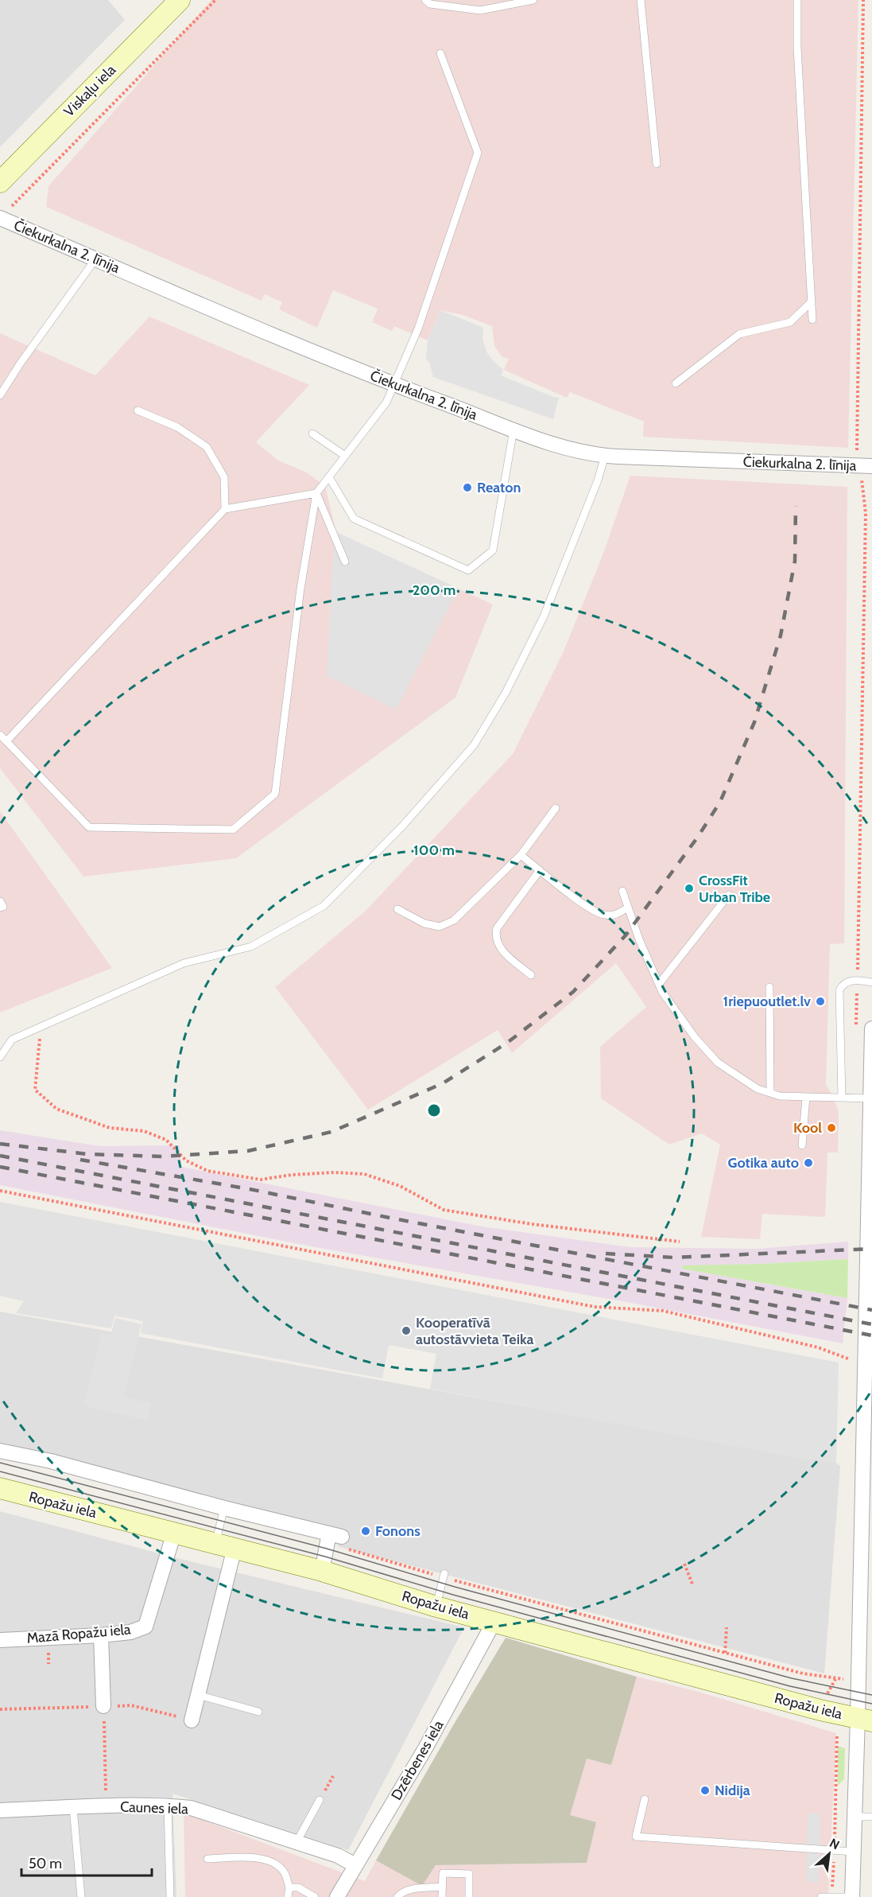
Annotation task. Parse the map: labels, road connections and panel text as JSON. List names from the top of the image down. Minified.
{"streets":{"street":["Viskaļu iela","Čiekurkalna 2. līnija","Ropažu iela","Mazā Ropažu iela","Dzērbenes iela","Caunes iela"]},"crossings":[["Ropažu iela","Mazā Ropažu iela"],["Ropažu iela","Dzērbenes iela"],["Dzērbenes iela","Caunes iela"]],"places":["Reaton","CrossFit Urban Tribe","1riepuoutlet.lv","Kool","Gotika auto","Kooperatīvā autostāvvieta Teika","Fonons","Nidija"],"scale_bar":"50 m","north":"top right","rings":["200 m","100 m"]}
